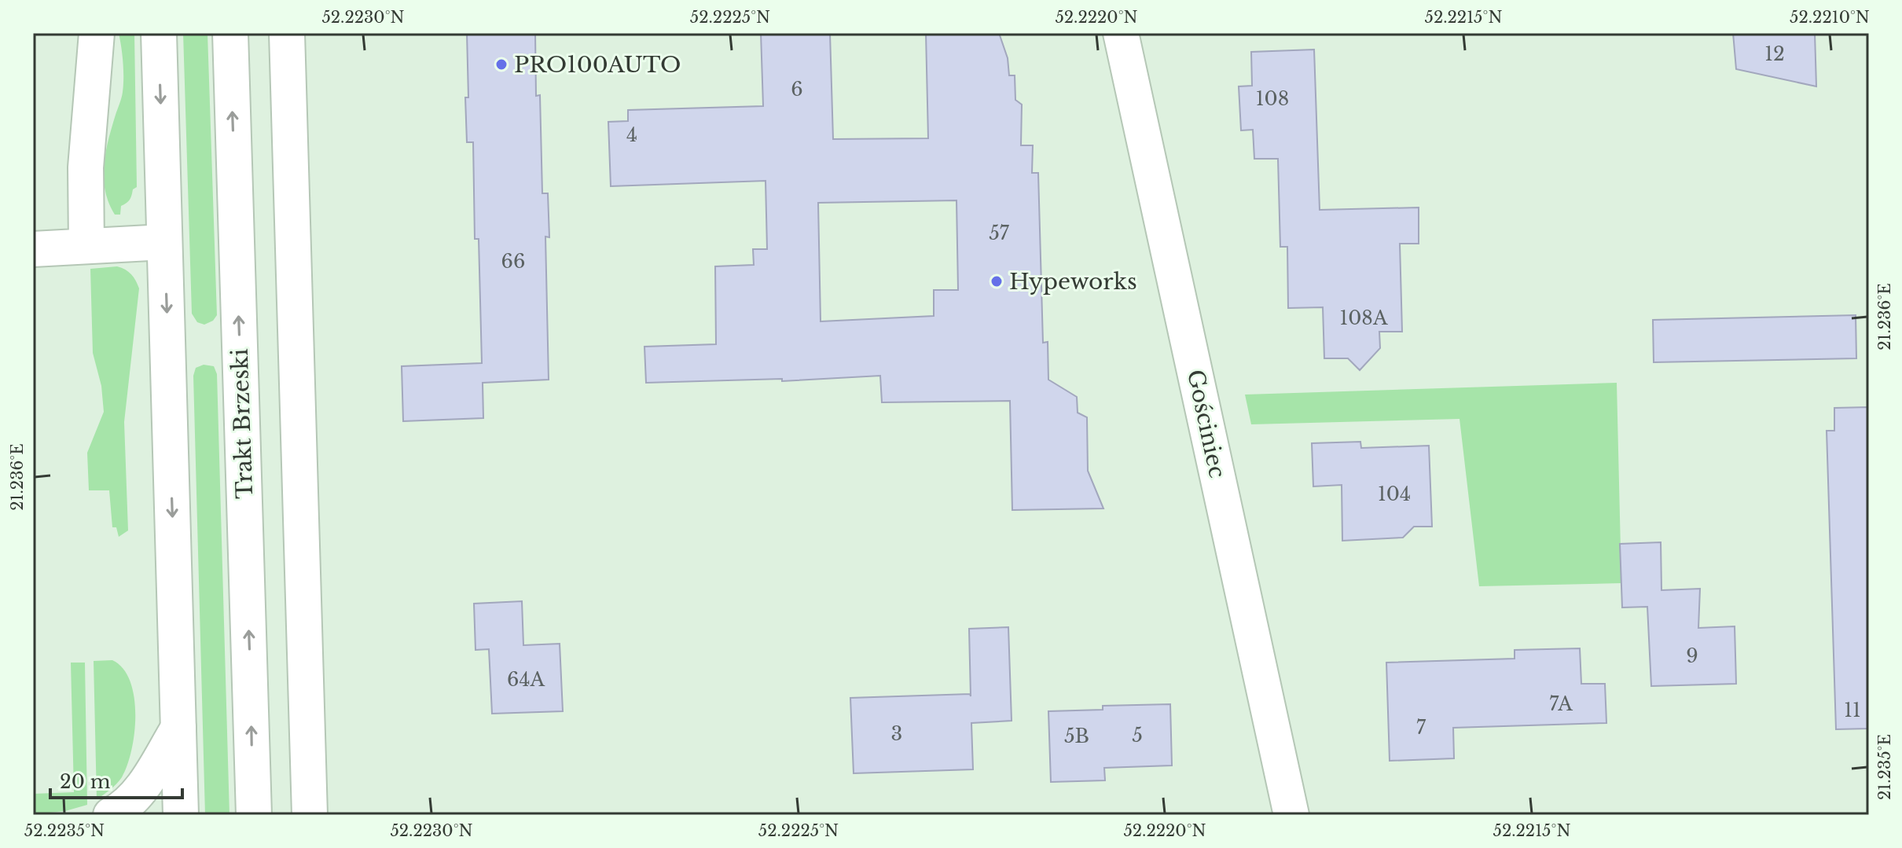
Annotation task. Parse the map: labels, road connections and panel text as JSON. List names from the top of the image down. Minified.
{"streets":{"main road":["Trakt Brzeski","Gościniec"]},"places":["PRO100AUTO","Hypeworks"],"house_numbers":["12","6","108","4","57","66","108A","104","9","64A","7A","11","7","3","5","5B"],"scale_bar":"20 m","coordinates":["52.2230°N","52.2225°N","52.2220°N","52.2215°N","52.2210°N","21.236°E","21.235°E","52.2235°N"]}
